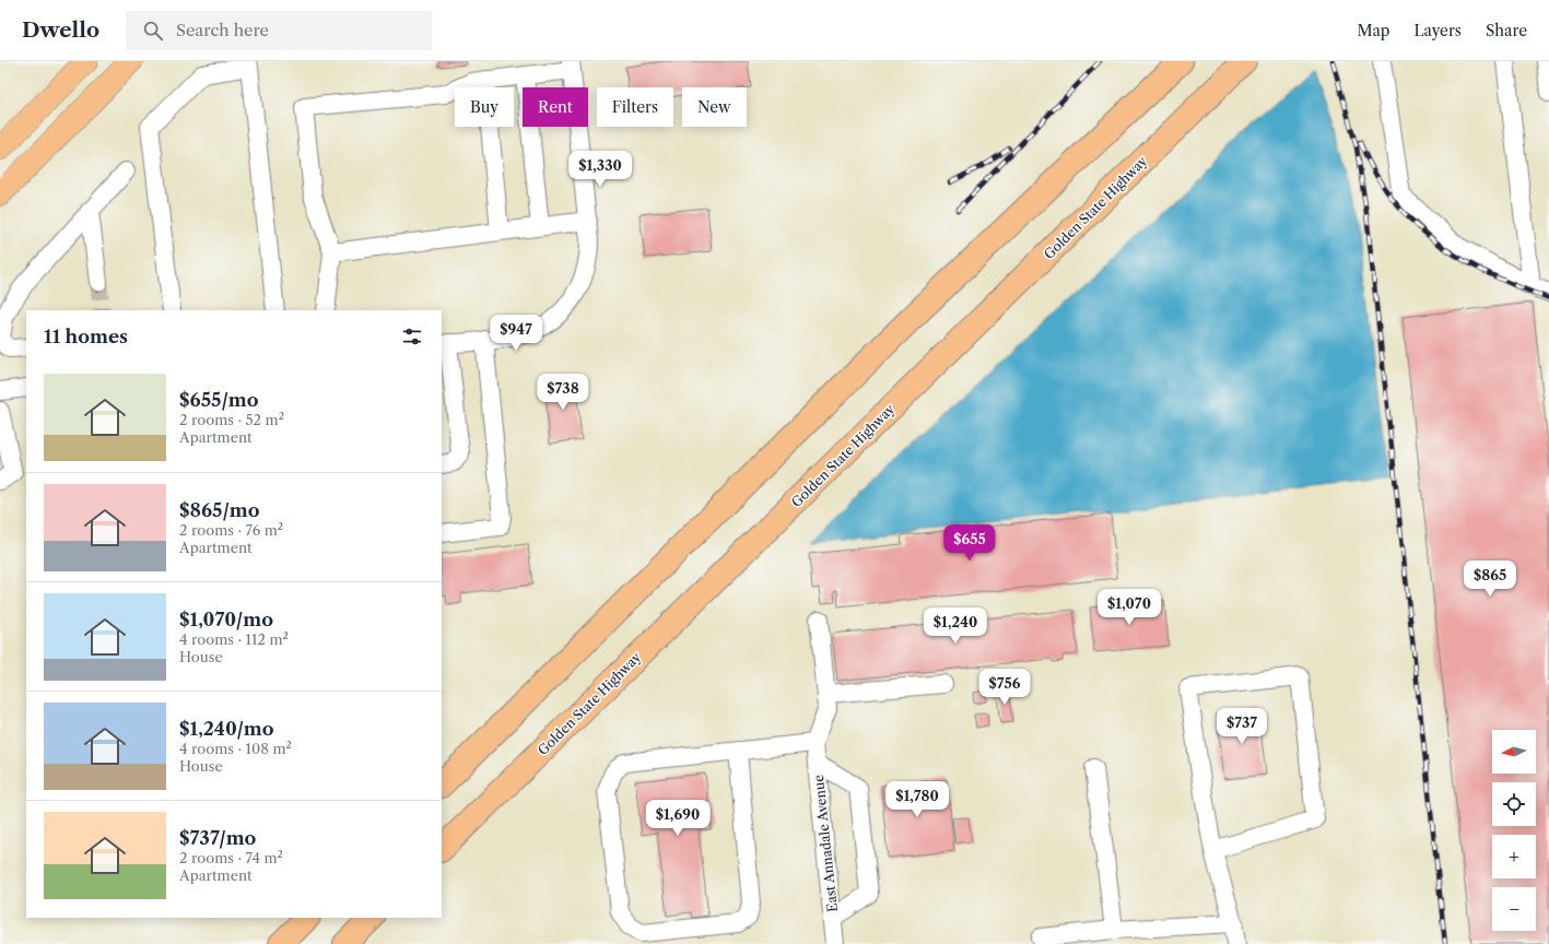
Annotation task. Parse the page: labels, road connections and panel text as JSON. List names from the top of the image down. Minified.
{"streets":{"highway":["Golden State Highway"],"street":["East Annadale Avenue"]},"north":"left","page":{"header":"Dwello","search":"Search here","nav":["Map","Layers","Share"],"chip":["Buy","Rent","Filters","New"],"price":["$1,330","$947","$738","$655","$865","$1,070","$1,240","$756","$737","$1,780","$1,690"],"heading":"11 homes","list":[{"name":"$655/mo","note":"2 rooms · 52 m² · Apartment"},{"name":"$865/mo","note":"2 rooms · 76 m² · Apartment"},{"name":"$1,070/mo","note":"4 rooms · 112 m² · House"},{"name":"$1,240/mo","note":"4 rooms · 108 m² · House"},{"name":"$737/mo","note":"2 rooms · 74 m² · Apartment"}],"map_buttons":["+","−"]}}
